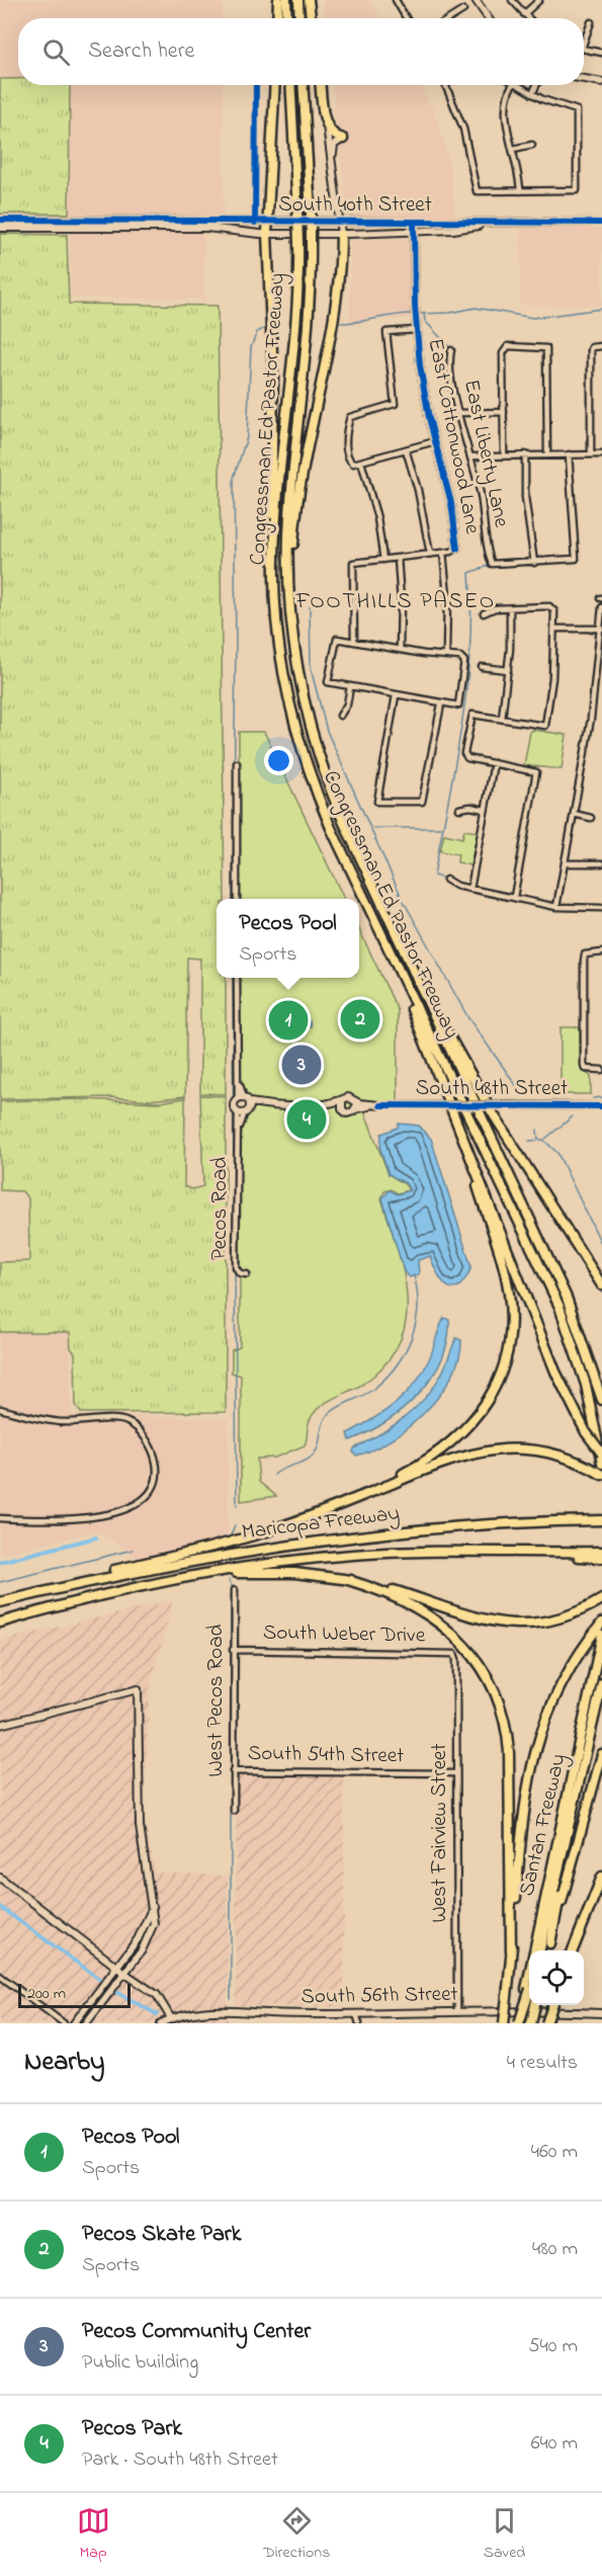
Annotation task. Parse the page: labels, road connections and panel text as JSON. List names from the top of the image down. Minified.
{"streets":{"highway":["Congressman Ed Pastor Freeway","Maricopa Freeway","Santan Freeway"],"main road":["South 40th Street","East Cottonwood Lane","South 48th Street","South 56th Street"],"street":["East Liberty Lane","Pecos Road","South Weber Drive","West Pecos Road","South 54th Street","West Fairview Street"]},"crossings":[["South 40th Street","East Cottonwood Lane"],["South Weber Drive","West Pecos Road"],["South Weber Drive","West Fairview Street"],["West Pecos Road","South 54th Street"],["South 54th Street","West Fairview Street"],["West Fairview Street","South 56th Street"]],"districts":["FOOTHILLS PASEO"],"scale_bar":"200 m","page":{"search":"Search here","popup":["Pecos Pool","Sports"],"pins":["2","1","3","4"],"scale":"200 m","heading":["Nearby","4 results"],"list":[{"mark":"1","name":"Pecos Pool","note":"Sports","value":"460 m"},{"mark":"2","name":"Pecos Skate Park","note":"Sports","value":"480 m"},{"mark":"3","name":"Pecos Community Center","note":"Public building","value":"540 m"},{"mark":"4","name":"Pecos Park","note":"Park · South 48th Street","value":"640 m"}],"nav":["Map","Directions","Saved"]}}
